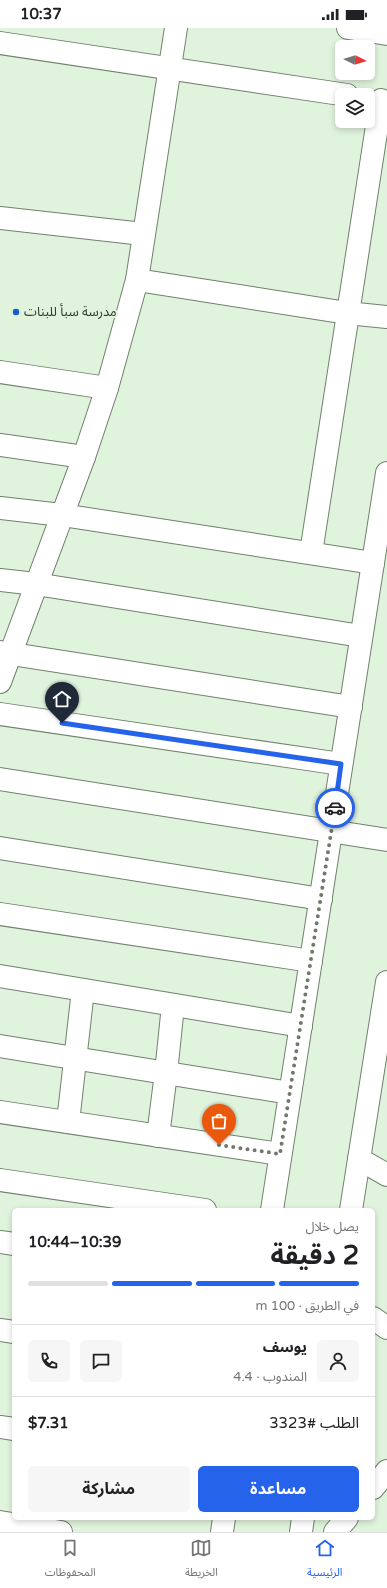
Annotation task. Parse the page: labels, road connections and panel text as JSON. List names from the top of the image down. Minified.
{"places":["مدرسة سبأ للبنات"],"north":"right","page":{"status":"10:37","heading":["2 دقيقة","يصل خلال","10:39–10:44"],"panel":["يوسف","المندوب · 4.4","الطلب #3323","$7.31"],"bar":"في الطريق · 100 m","buttons":["مساعدة","مشاركة"],"tabs":["الرئيسية","الخريطة","المحفوظات"]}}
